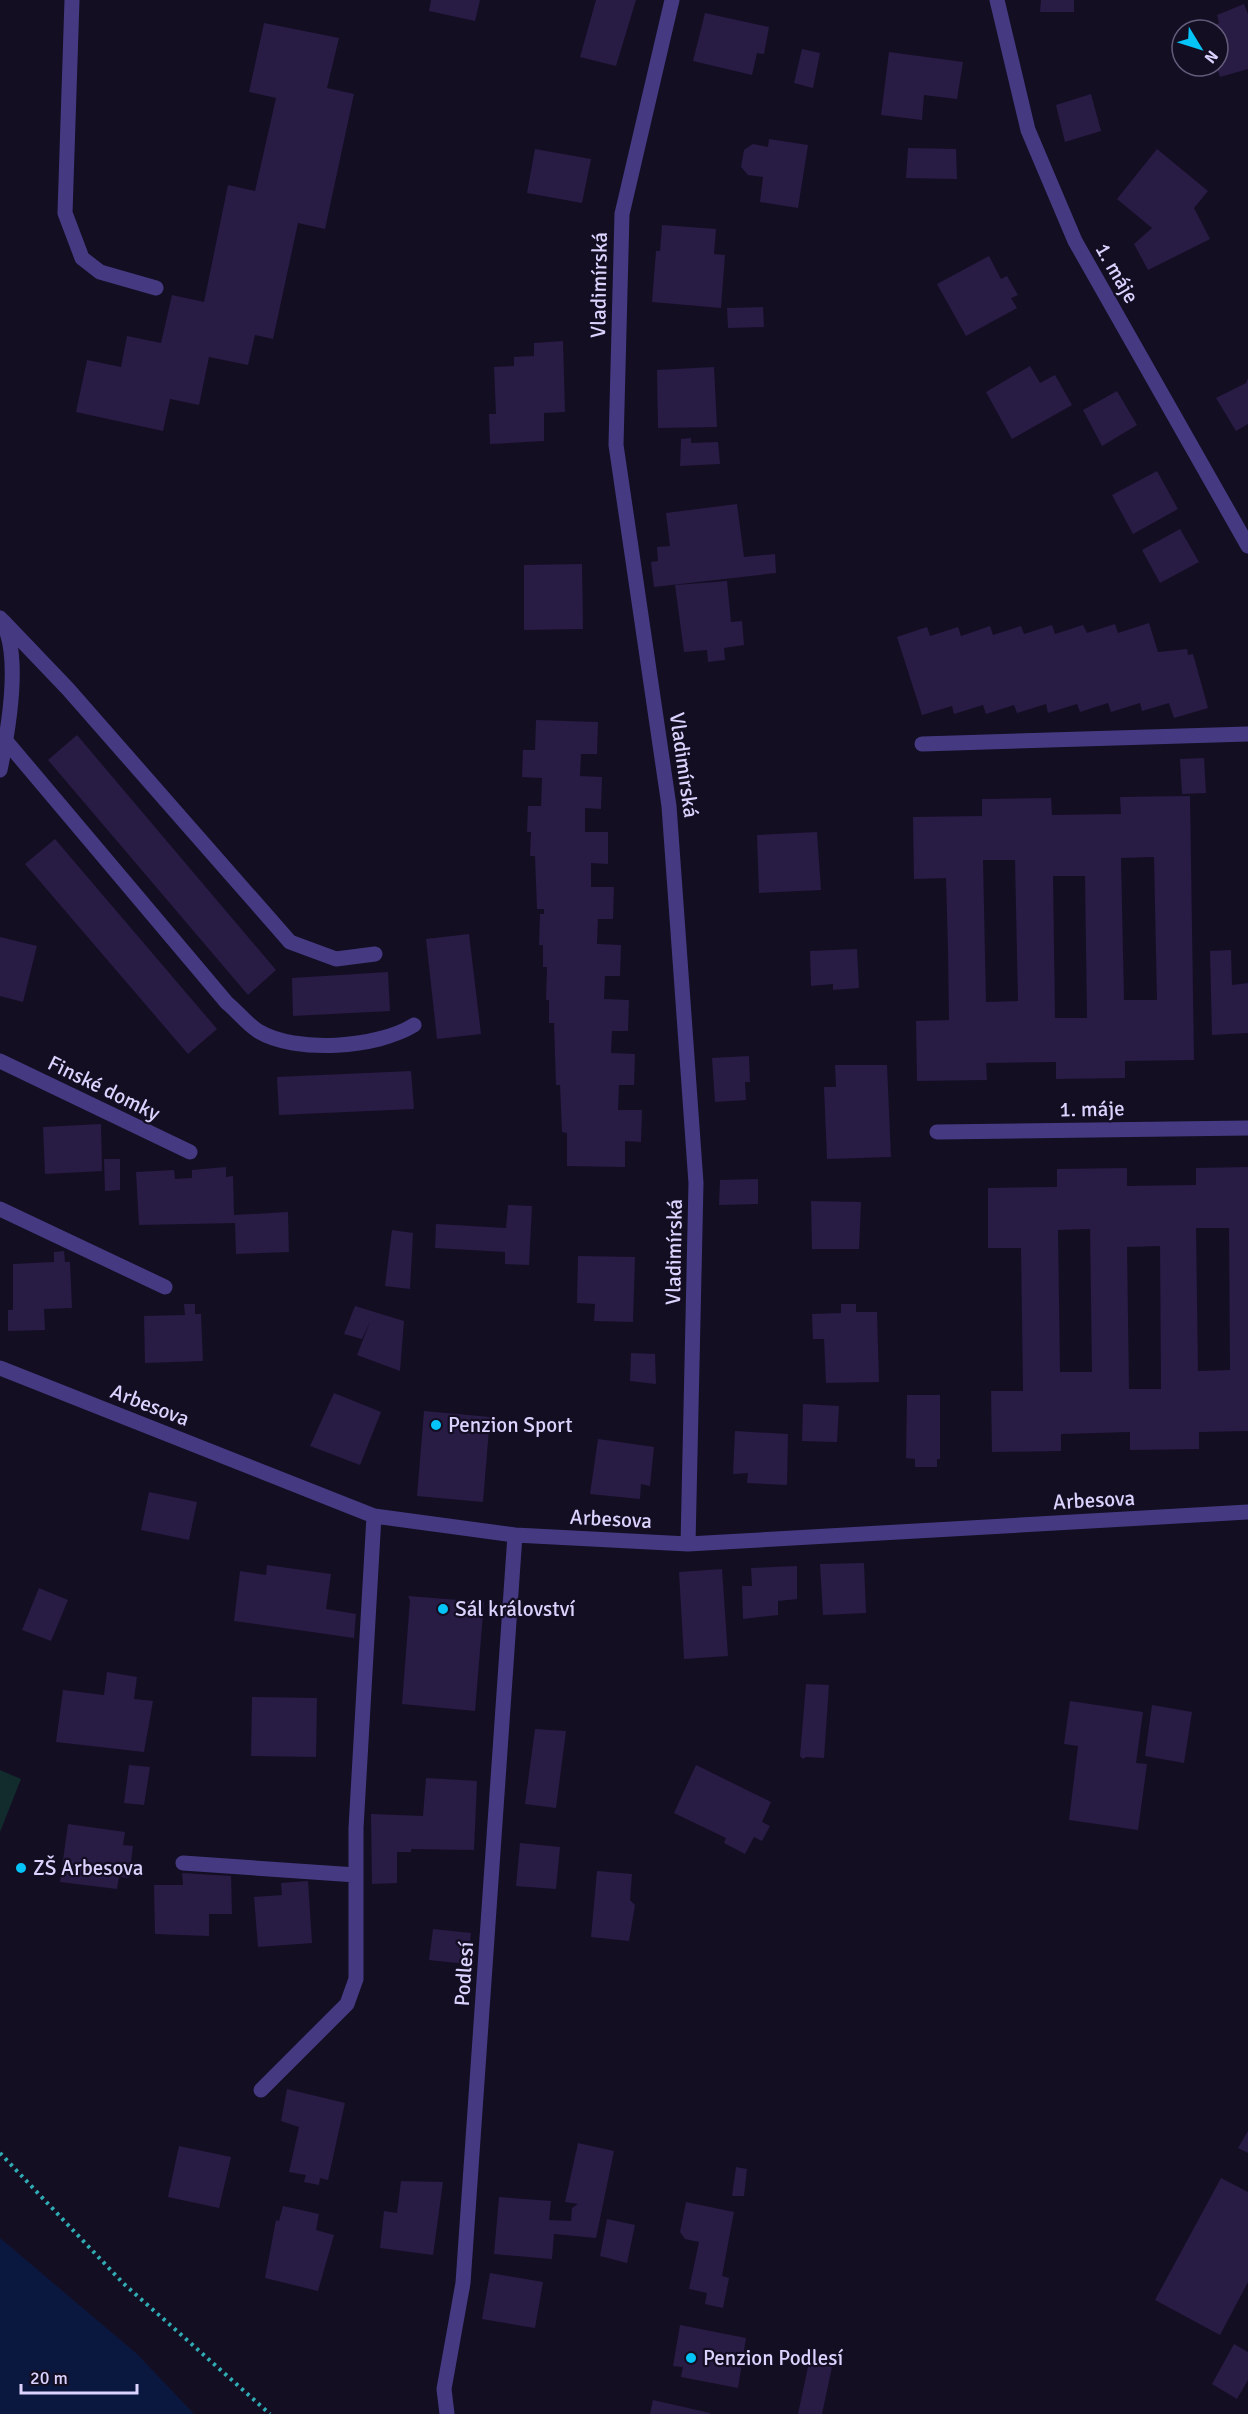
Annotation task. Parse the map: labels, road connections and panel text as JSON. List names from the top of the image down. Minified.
{"streets":{"street":["1. máje","Vladimírská","Finské domky","Arbesova","Podlesí"]},"crossings":[["Vladimírská","Arbesova"],["Arbesova","Podlesí"]],"places":["Penzion Sport","Sál království","ZŠ Arbesova","Penzion Podlesí"],"scale_bar":"20 m","north":"bottom right"}
